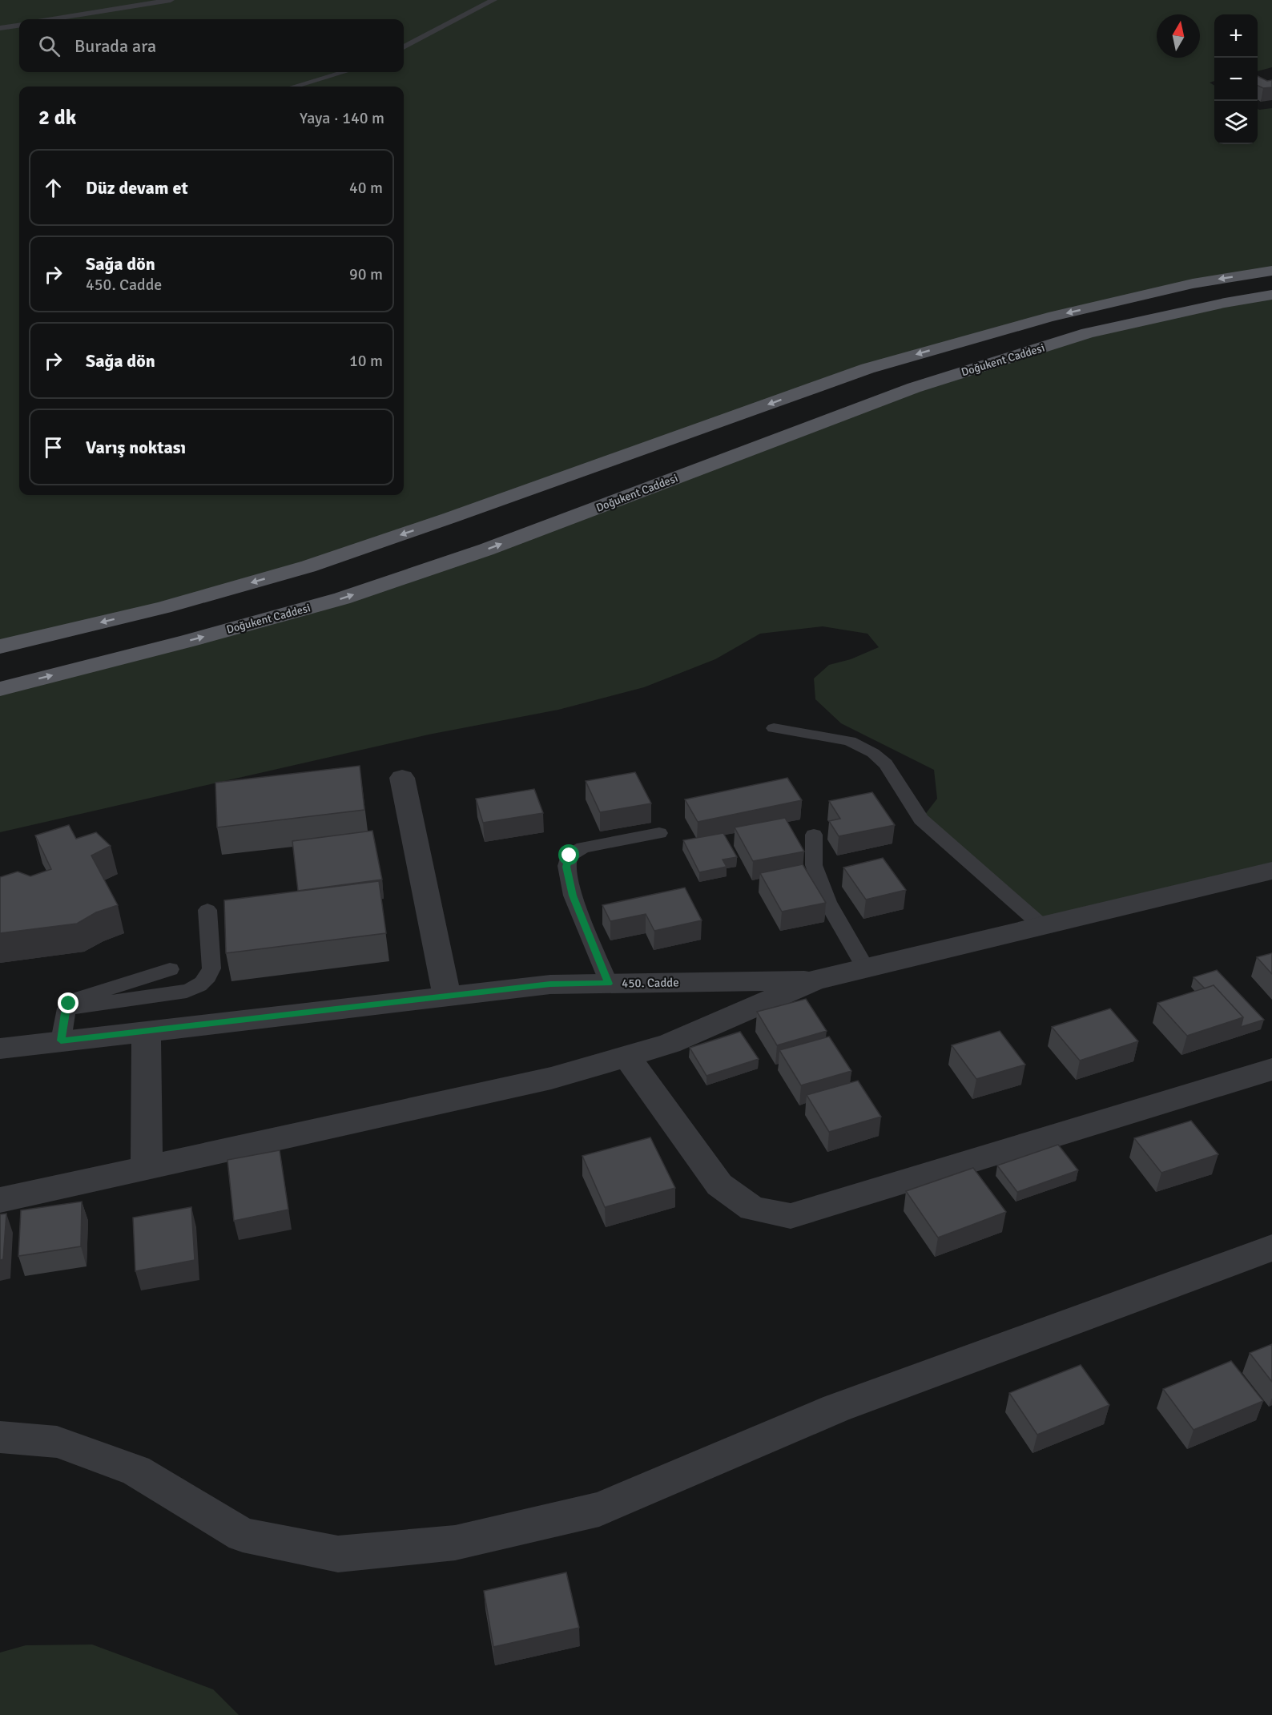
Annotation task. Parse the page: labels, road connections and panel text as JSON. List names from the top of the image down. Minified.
{"streets":{"main road":["Doğukent Caddesi"],"street":["450. Cadde"]},"north":"top","page":{"map_buttons":["+","−"],"search":"Burada ara","heading":["2 dk","Yaya · 140 m"],"list":[["Düz devam et","40 m"],["Sağa dön","450. Cadde","90 m"],["Sağa dön","10 m"],"Varış noktası"]}}
